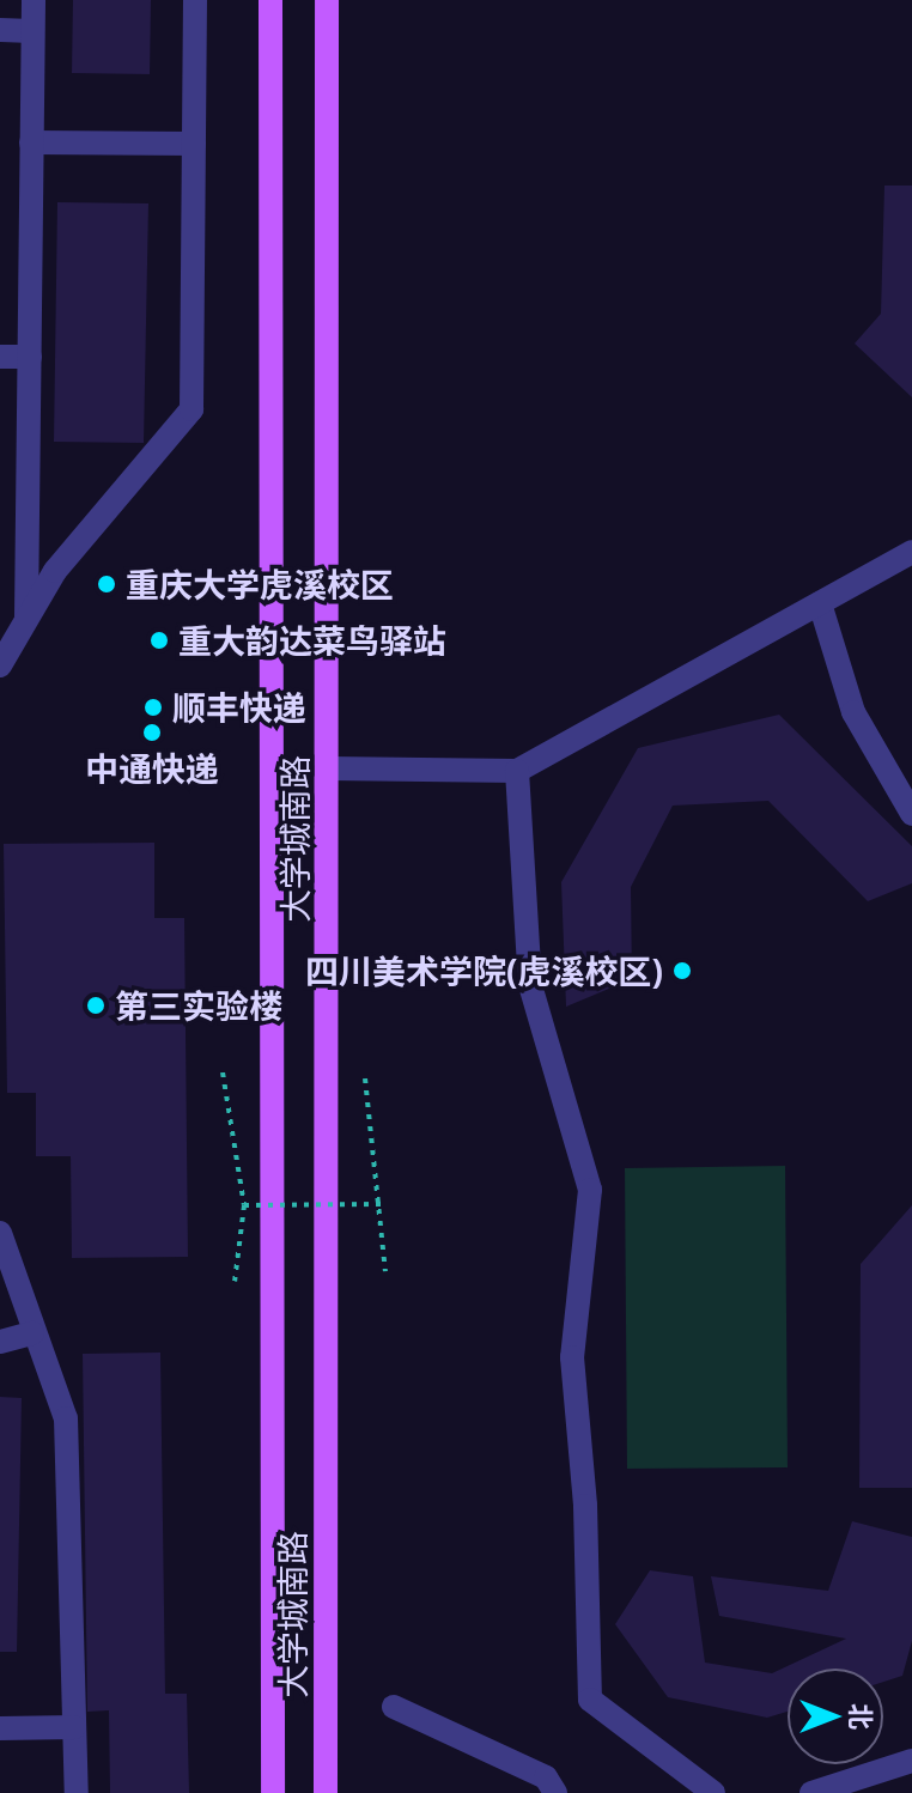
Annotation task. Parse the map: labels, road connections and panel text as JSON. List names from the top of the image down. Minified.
{"streets":{"main road":["大学城南路"]},"places":["重庆大学虎溪校区","重大韵达菜鸟驿站","顺丰快递","中通快递","四川美术学院(虎溪校区)","第三实验楼"],"north":"right"}
